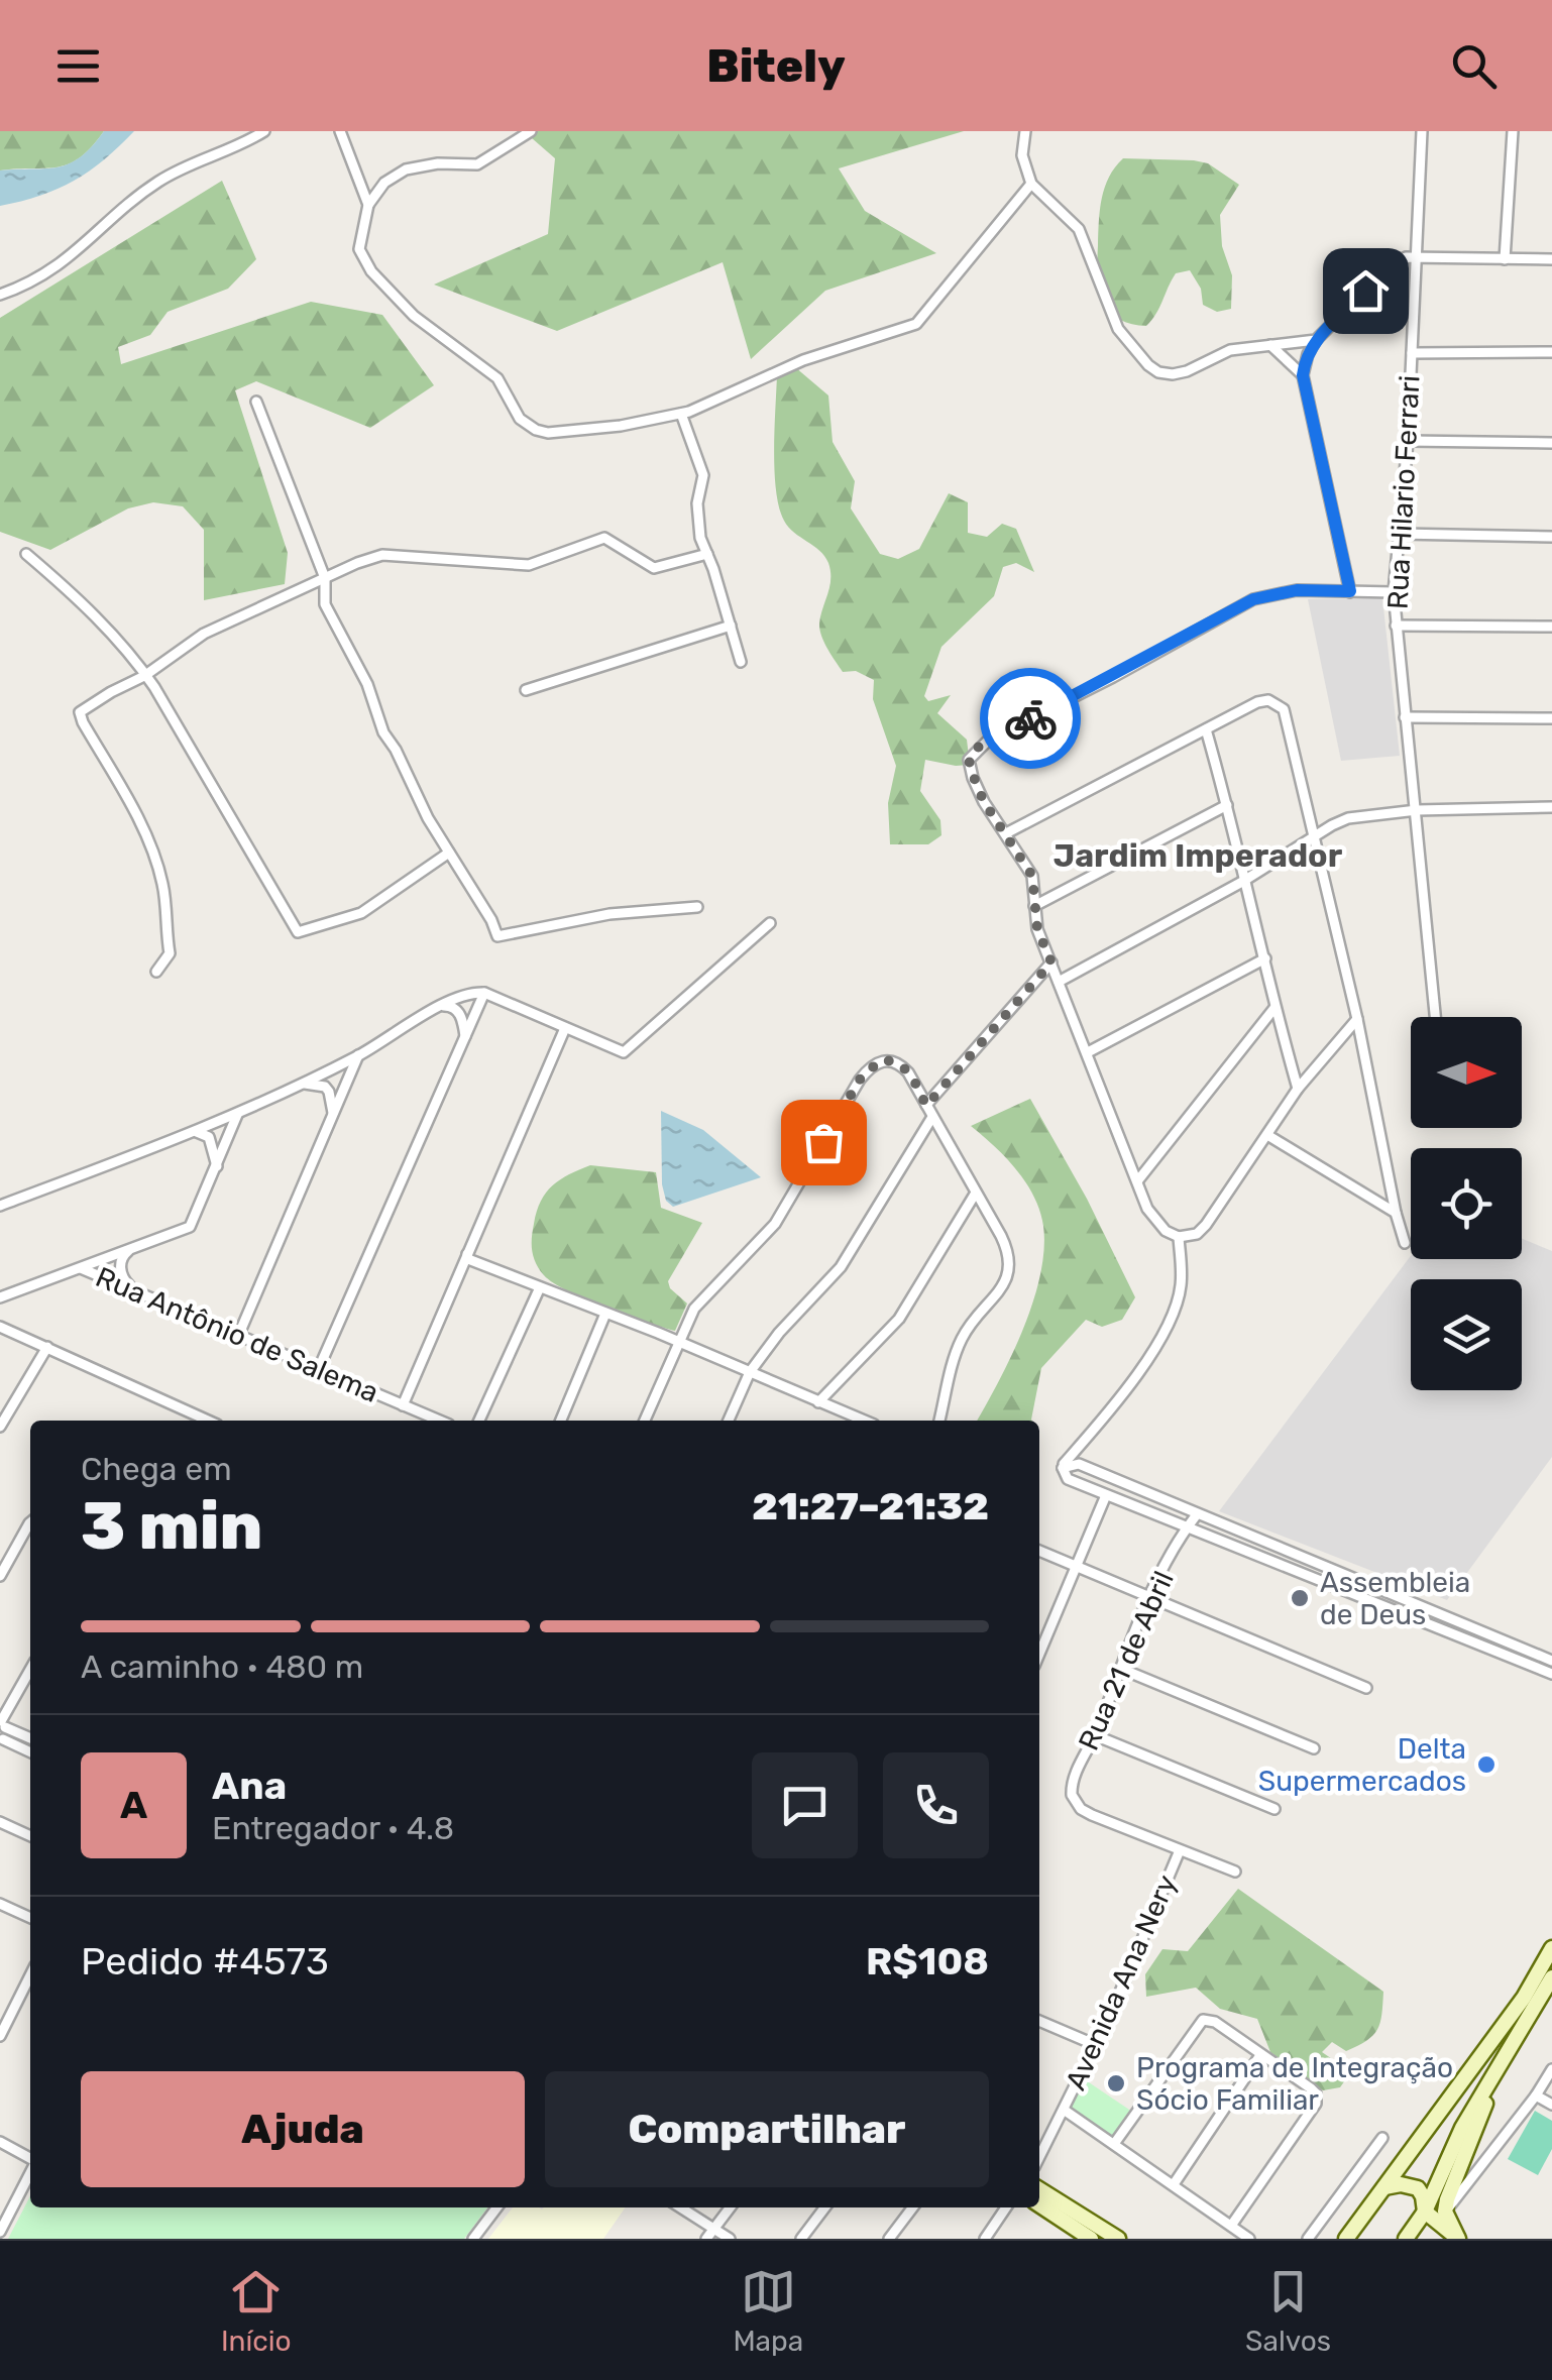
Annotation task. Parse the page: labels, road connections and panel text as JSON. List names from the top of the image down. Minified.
{"streets":{"street":["Rua Hilario Ferrari","Rua Antônio de Salema","Rua 21 de Abril","Avenida Ana Nery"]},"crossings":[["Rua 21 de Abril","Avenida Ana Nery"]],"districts":["Jardim Imperador"],"places":["Assembleia de Deus","Delta Supermercados","Programa de Integração Sócio Familiar"],"north":"right","page":{"header":"Bitely","heading":["3 min","Chega em","21:27–21:32"],"panel":["Ana","Entregador · 4.8","Pedido #4573","R$108"],"bar":"A caminho · 480 m","round":"A","buttons":["Ajuda","Compartilhar"],"tabs":["Início","Mapa","Salvos"]}}
